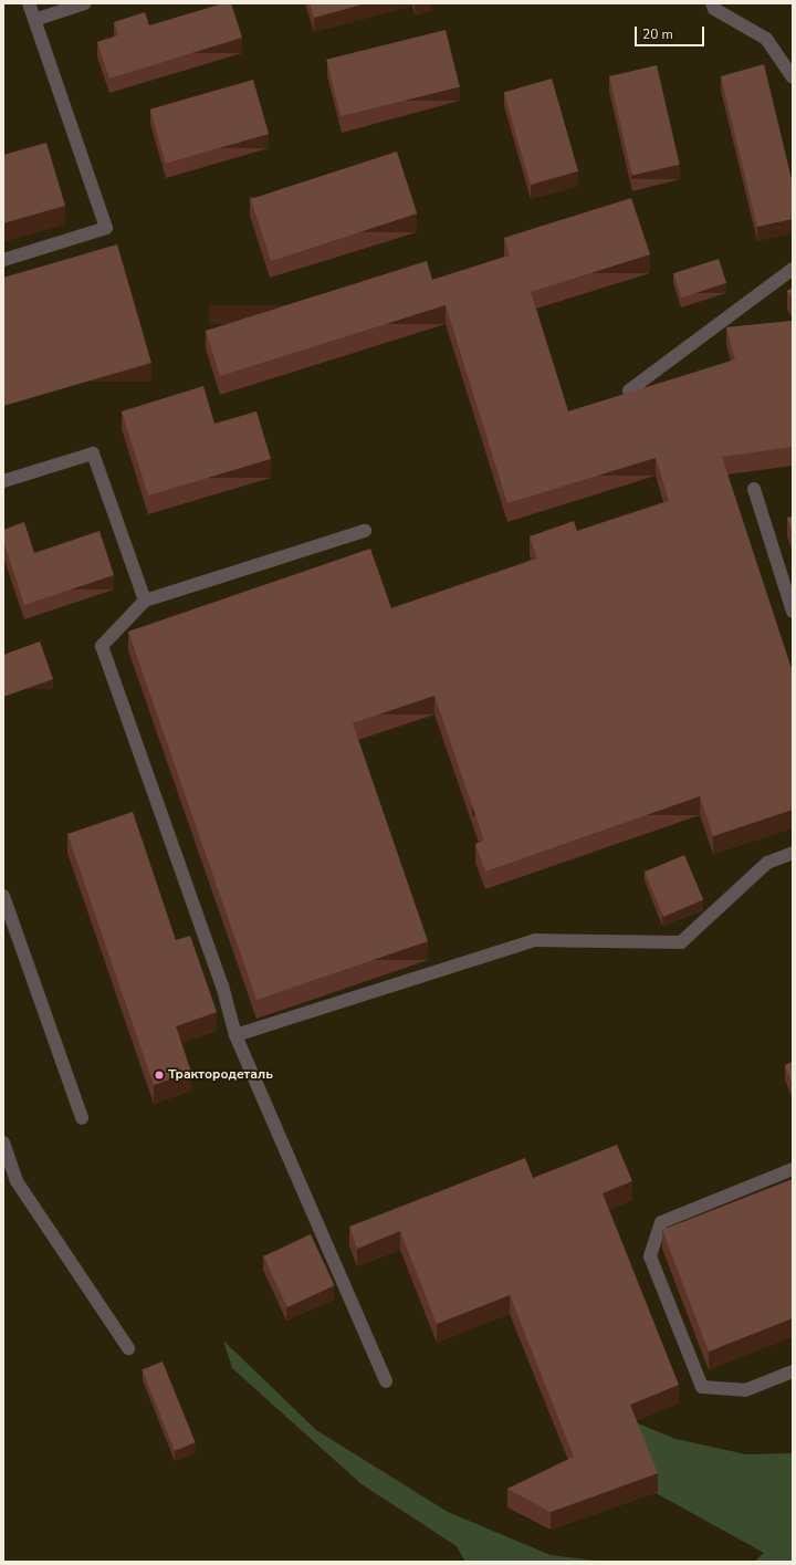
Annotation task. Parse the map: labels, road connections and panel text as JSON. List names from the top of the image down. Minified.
{"places":["Трактородеталь"],"scale_bar":"20 m"}
